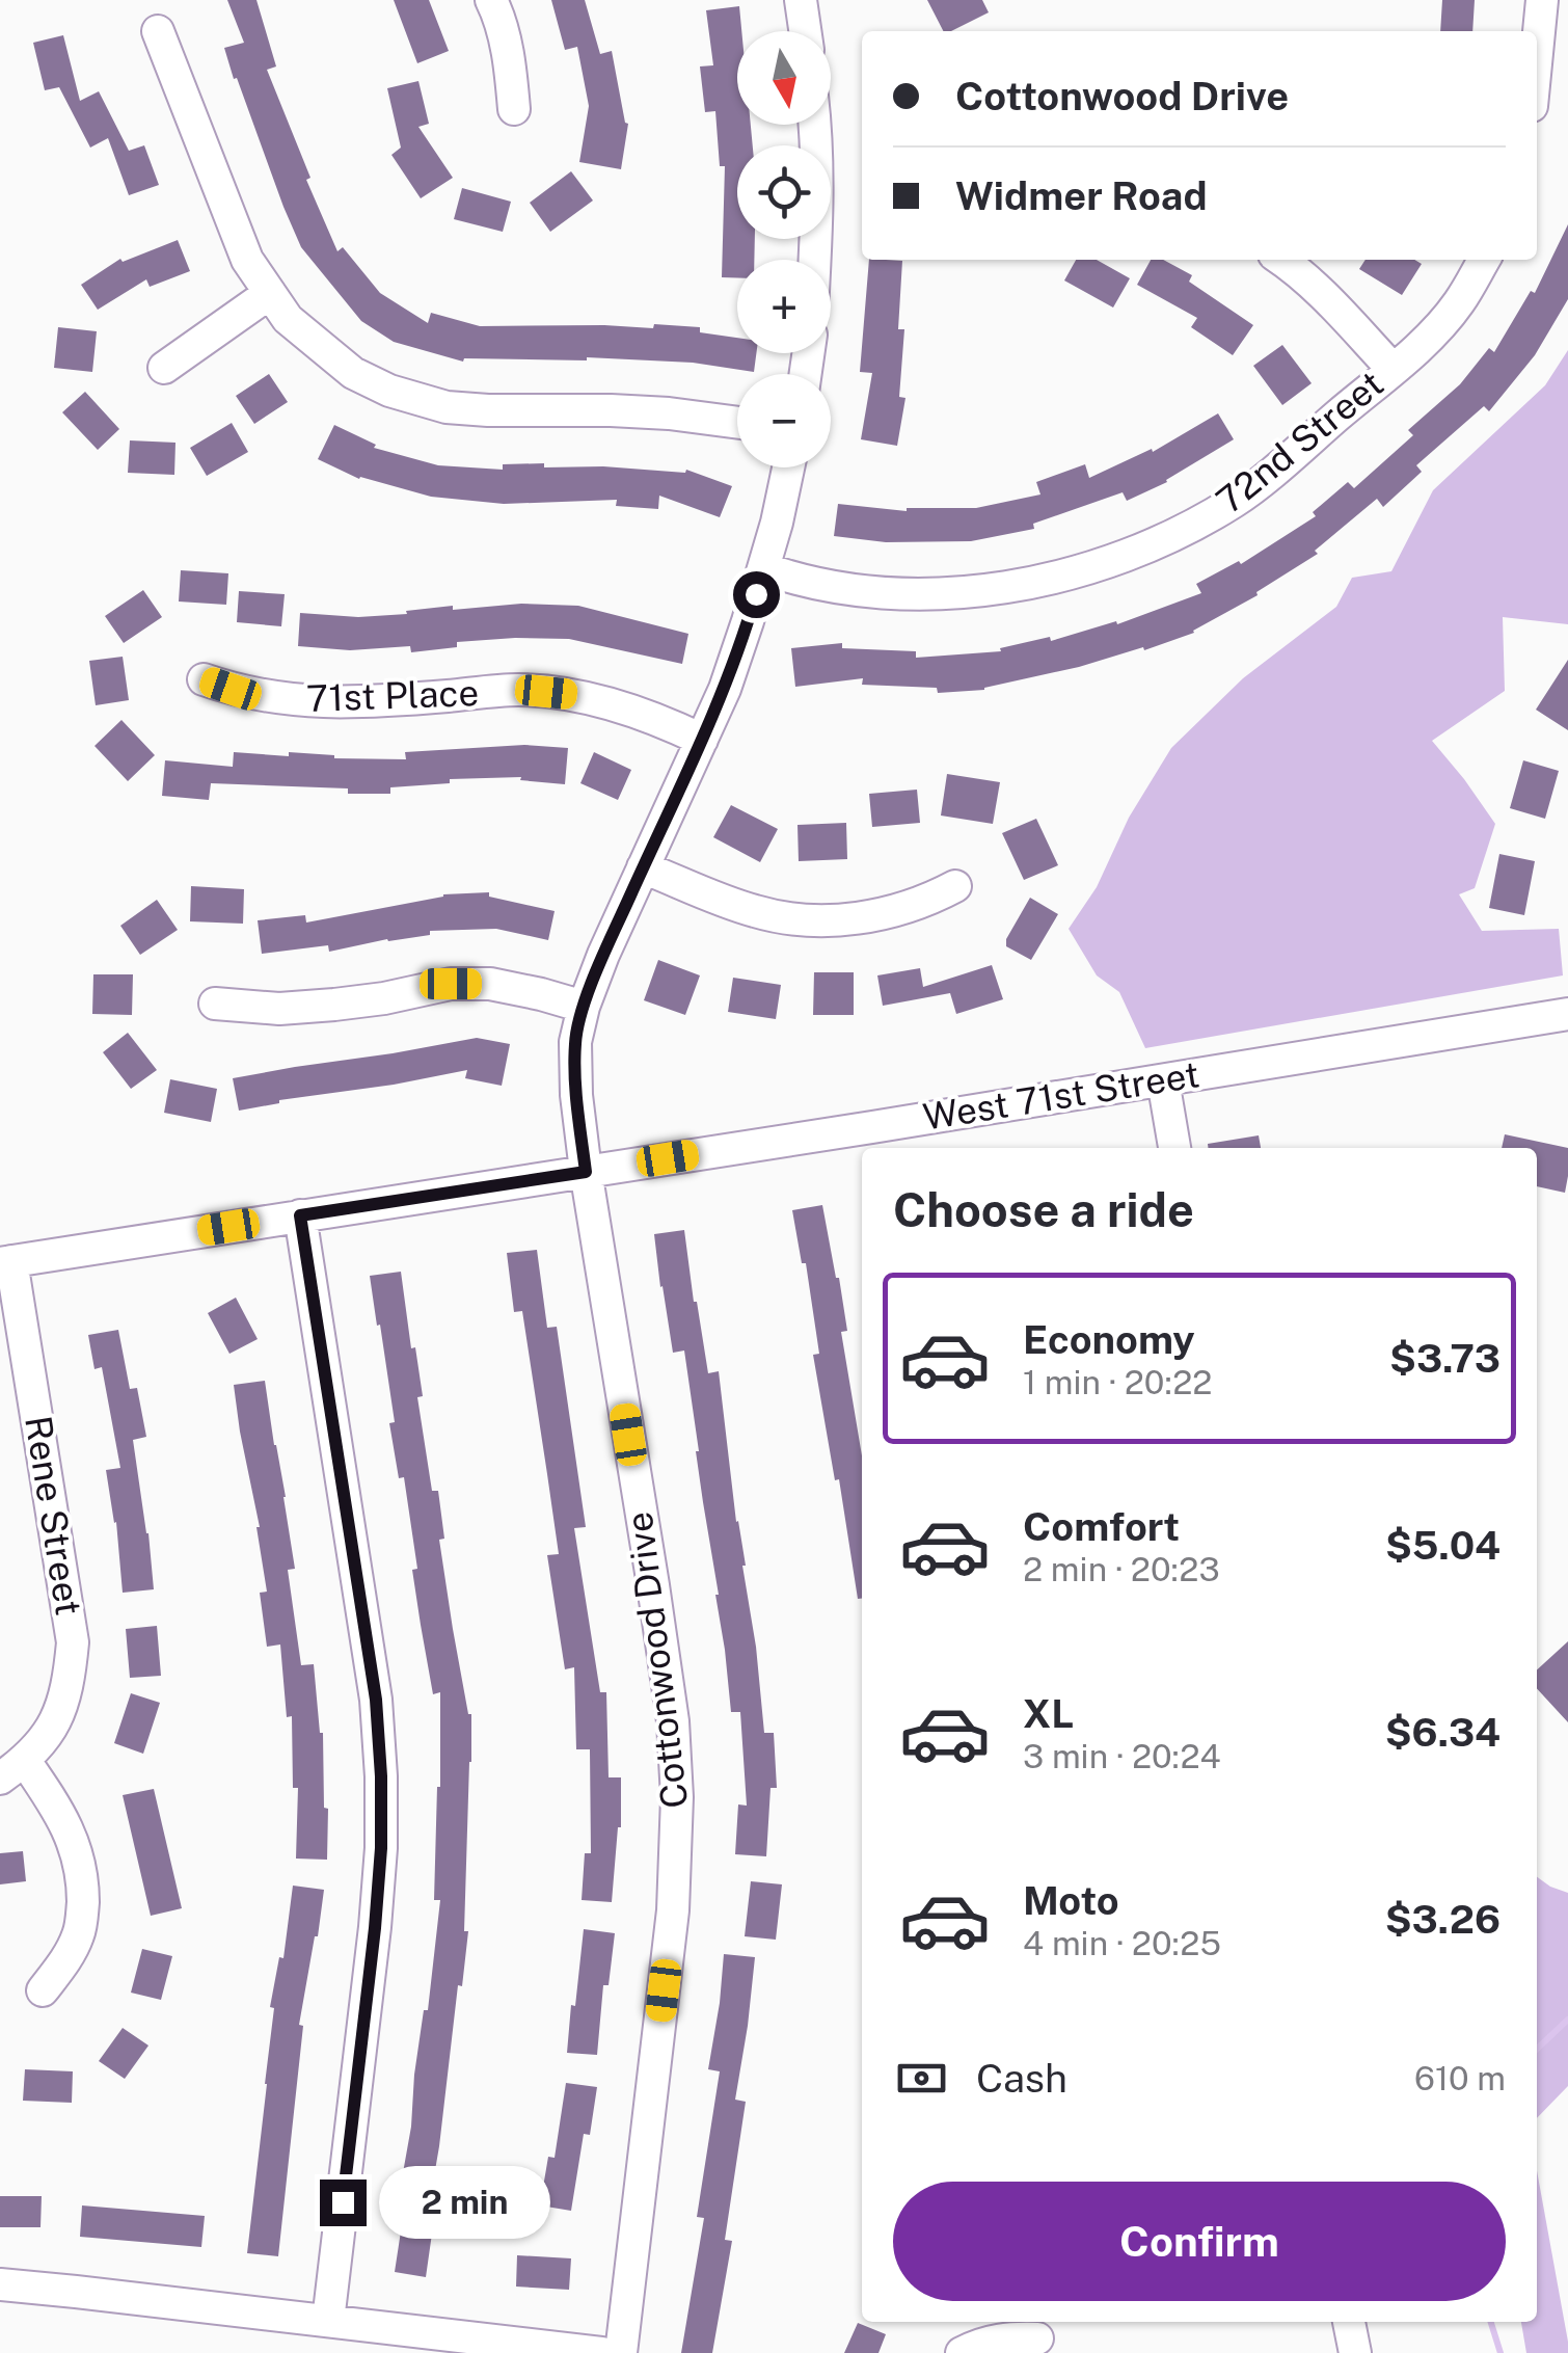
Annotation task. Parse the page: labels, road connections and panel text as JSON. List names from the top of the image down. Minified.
{"streets":{"street":["72nd Street","71st Place","West 71st Street","Rene Street","Cottonwood Drive"]},"crossings":[["72nd Street","Cottonwood Drive"],["71st Place","Cottonwood Drive"],["West 71st Street","Rene Street"],["West 71st Street","Cottonwood Drive"]],"north":"bottom","page":{"map_buttons":["+","−"],"banner":["Cottonwood Drive","Widmer Road"],"heading":"Choose a ride","list":[{"name":"Economy","note":"1 min · 20:22","value":"$3.73"},{"name":"Comfort","note":"2 min · 20:23","value":"$5.04"},{"name":"XL","note":"3 min · 20:24","value":"$6.34"},{"name":"Moto","note":"4 min · 20:25","value":"$3.26"}],"pay":["Cash","610 m"],"buttons":"Confirm","bubble":"2 min"}}
